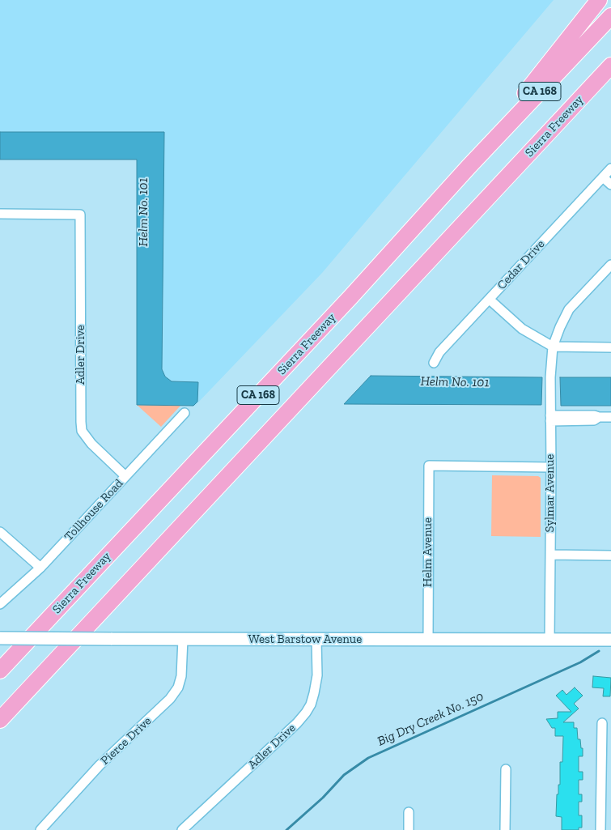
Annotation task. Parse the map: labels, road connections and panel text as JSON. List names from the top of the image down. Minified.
{"streets":{"highway":["CA 168","Sierra Freeway"],"main road":["West Barstow Avenue"],"street":["Cedar Drive","Adler Drive","Sylmar Avenue","Tollhouse Road","Helm Avenue","Pierce Drive"]},"crossings":[["Adler Drive","Tollhouse Road"],["Adler Drive","West Barstow Avenue"],["Sylmar Avenue","Helm Avenue"],["Sylmar Avenue","West Barstow Avenue"],["Helm Avenue","West Barstow Avenue"],["West Barstow Avenue","Pierce Drive"]],"water":["Helm No. 101","Big Dry Creek No. 150"]}
